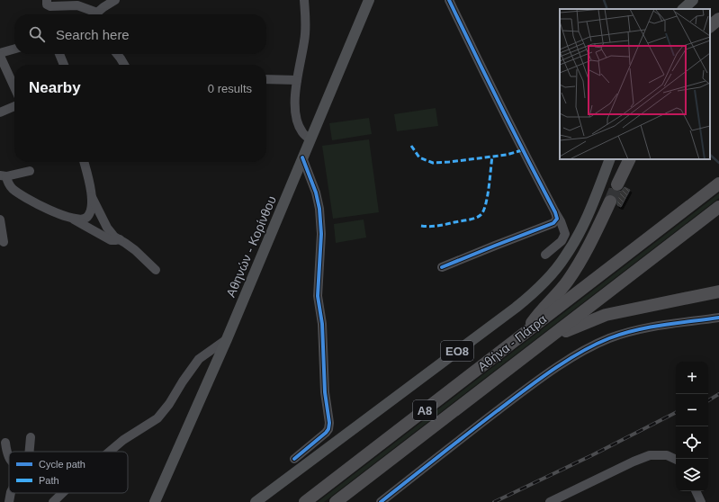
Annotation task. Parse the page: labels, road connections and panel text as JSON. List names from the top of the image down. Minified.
{"streets":{"highway":["Αθήνα - Πάτρα","Α8"],"main road":["Αθηνών - Κορίνθου","ΕΟ8"]},"legend":["Cycle path","Path"],"page":{"search":"Search here","heading":["Nearby","0 results"],"map_buttons":["+","−"]}}
